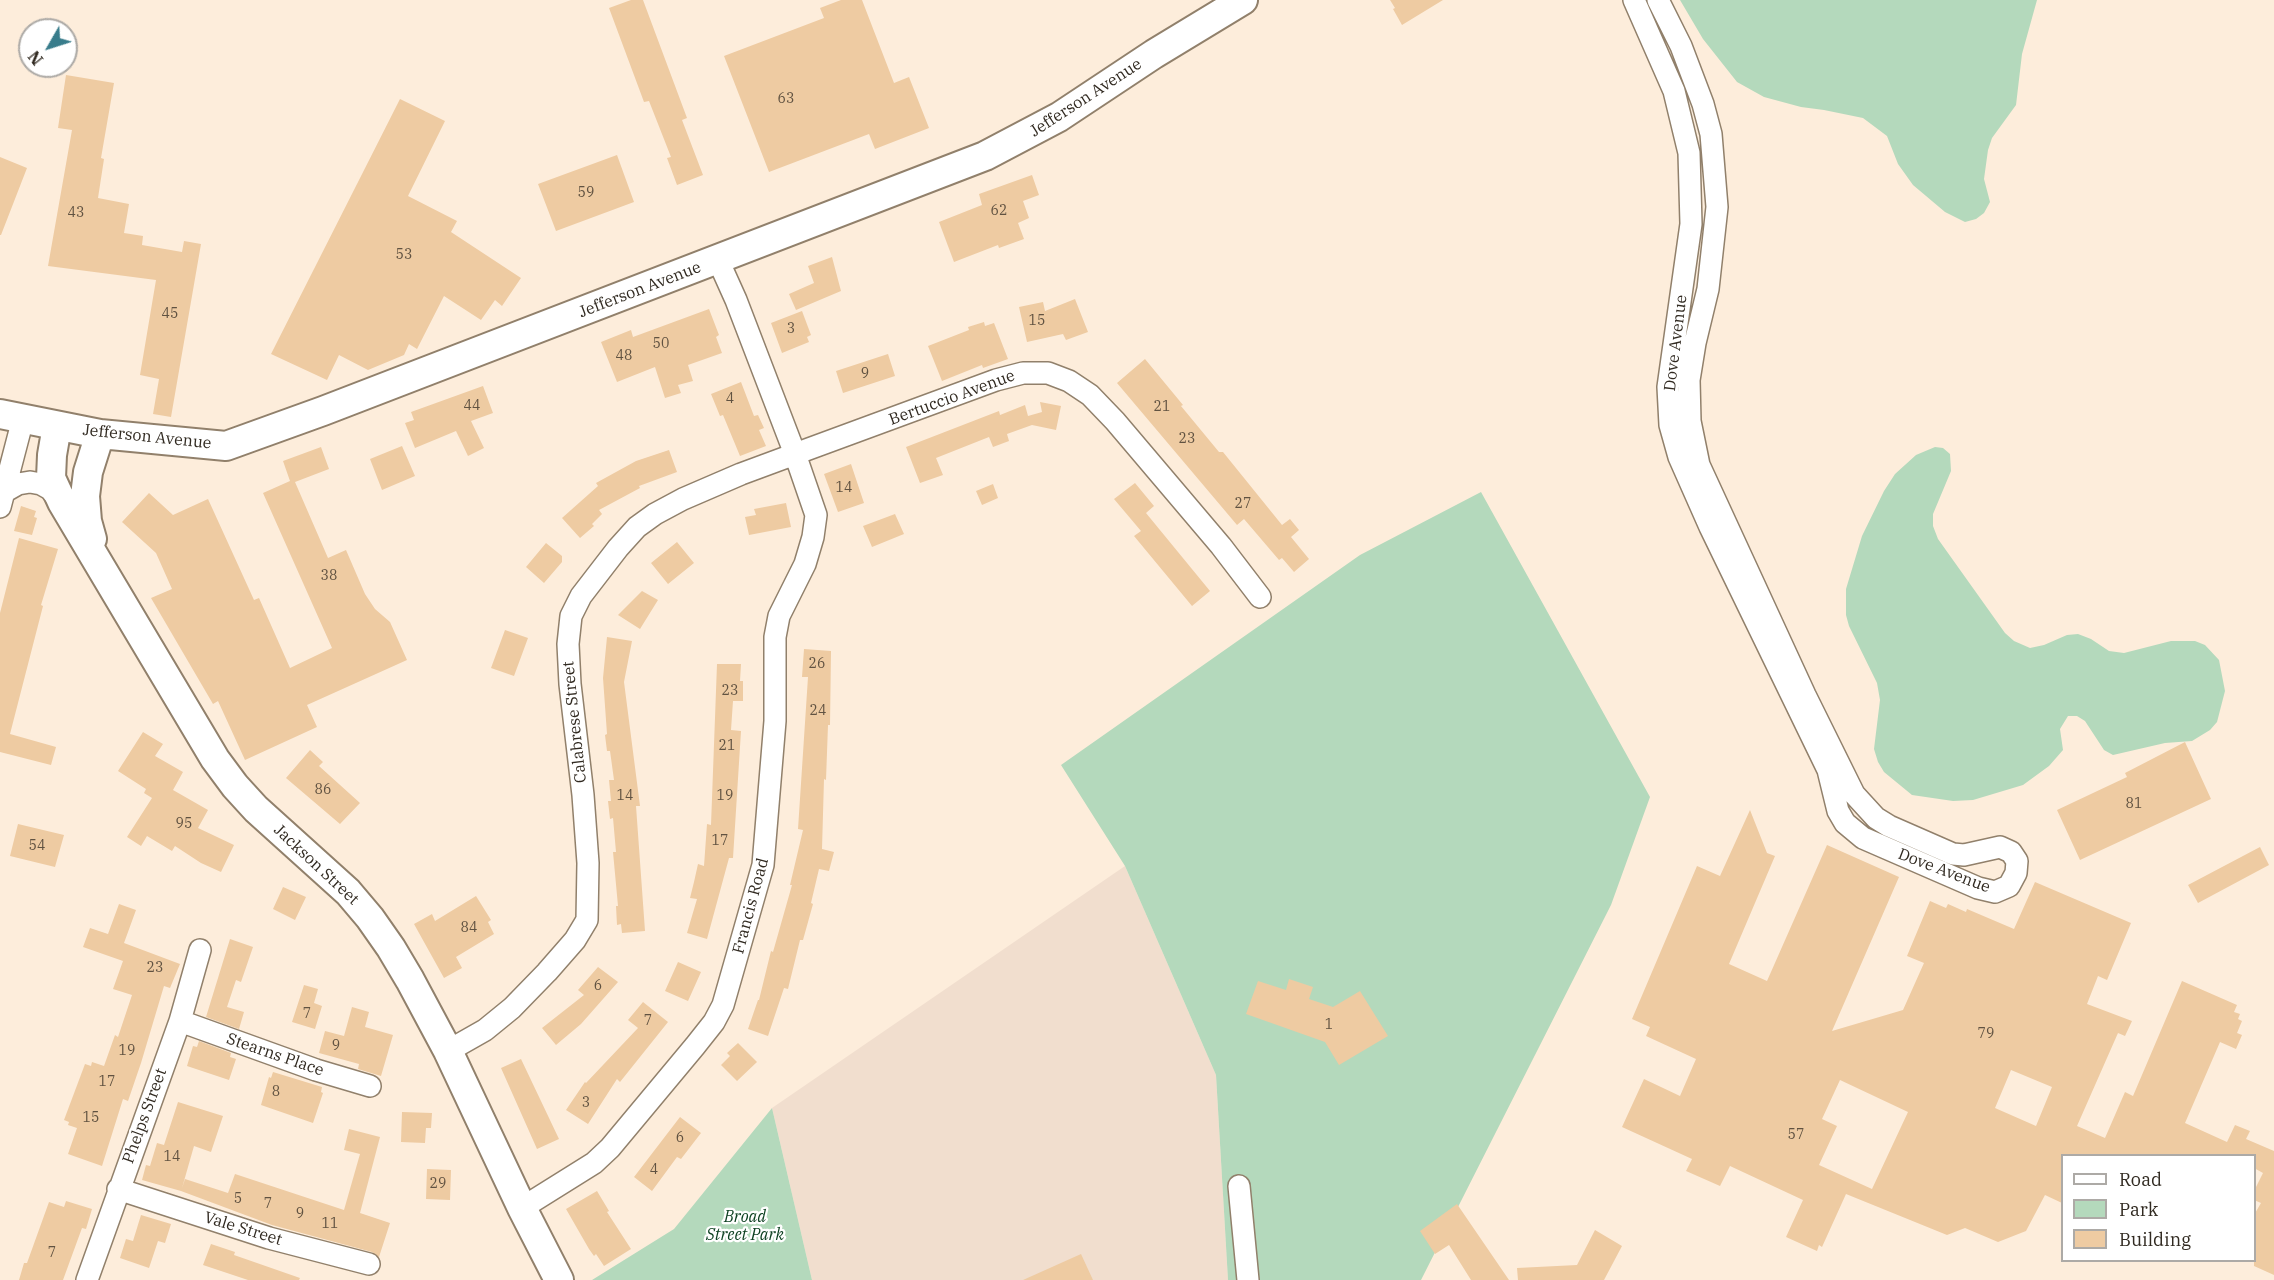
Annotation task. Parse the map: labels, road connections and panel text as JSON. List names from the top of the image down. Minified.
{"streets":{"main road":["Jefferson Avenue","Jackson Street"],"street":["Dove Avenue","Bertuccio Avenue","Calabrese Street","Francis Road","Stearns Place","Phelps Street","Vale Street"]},"crossings":[["Jefferson Avenue","Jackson Street"],["Bertuccio Avenue","Calabrese Street"],["Bertuccio Avenue","Francis Road"],["Calabrese Street","Jackson Street"],["Calabrese Street","Francis Road"],["Jackson Street","Francis Road"],["Stearns Place","Phelps Street"],["Phelps Street","Vale Street"]],"parks":["Broad Street Park"],"house_numbers":["63","59","62","43","53","45","15","3","50","48","9","4","44","21","23","14","27","38","26","23","24","21","86","14","19","81","95","17","54","84","23","6","7","7","1","79","9","19","17","8","3","15","57","6","14","4","29","5","7","9","11","7"],"legend":["Road","Park","Building"],"north":"bottom left"}
